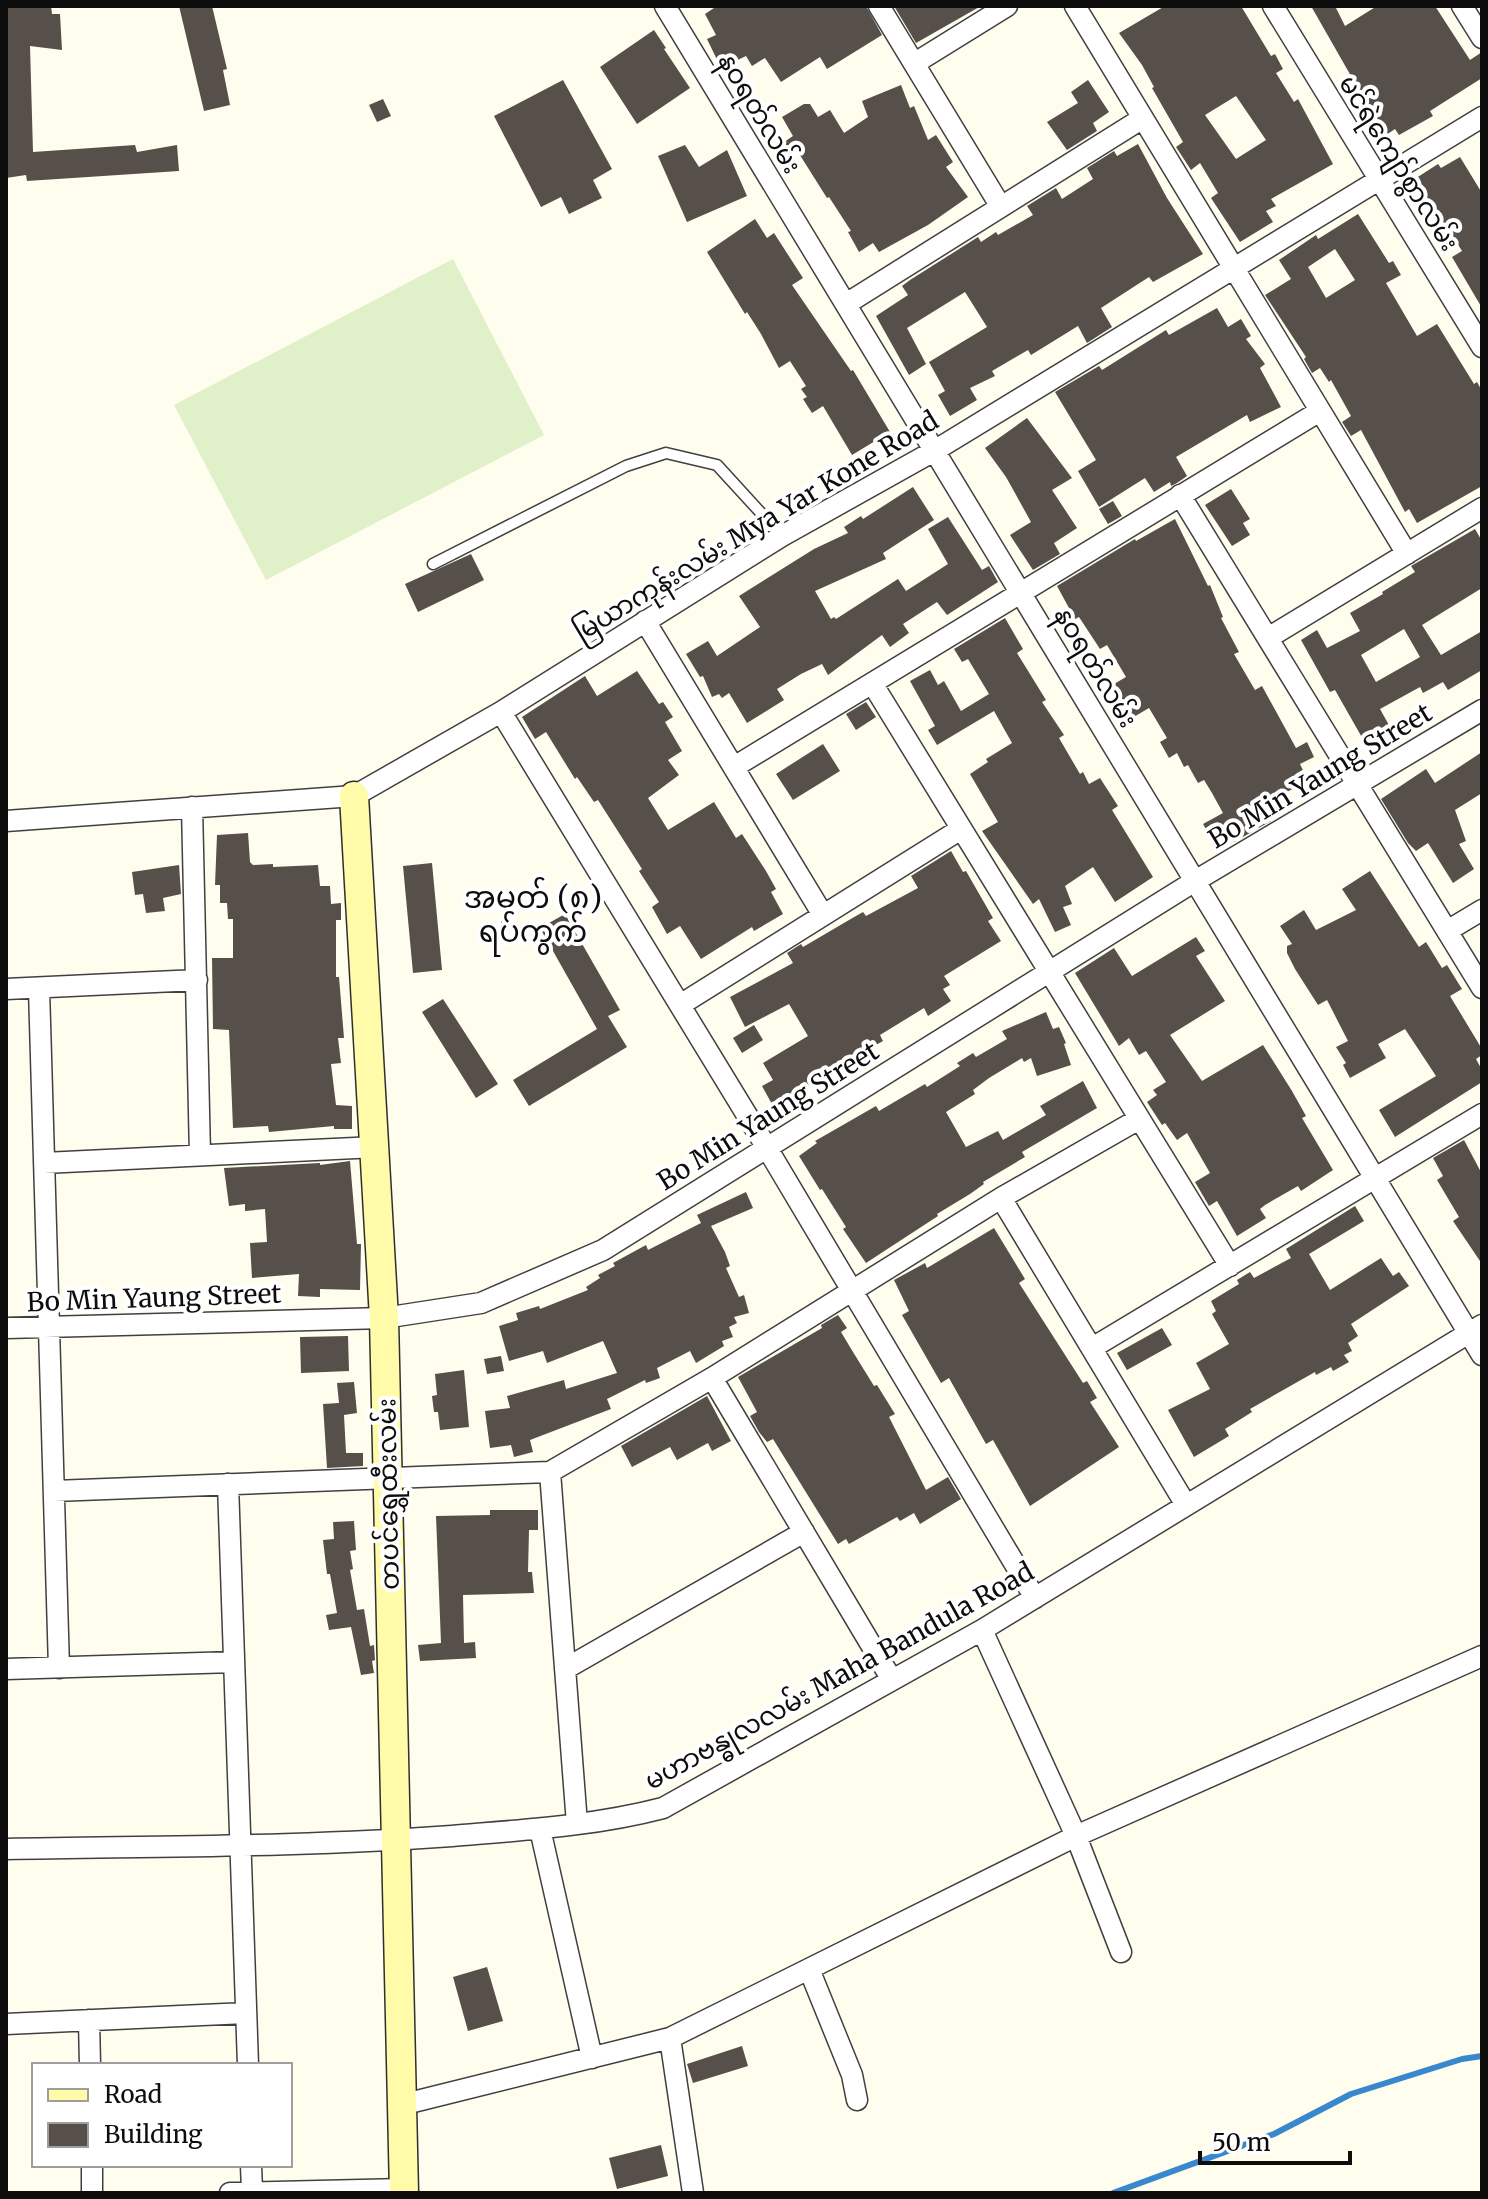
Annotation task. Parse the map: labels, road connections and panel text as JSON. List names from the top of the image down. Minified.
{"streets":{"street":["နဝရတ်လမ်း","မင်ရဲကျော်စွာလမ်း","မြယာကုန်းလမ်း Mya Yar Kone Road","Bo Min Yaung Street","တပင်ရွှေထီးလမ်း","မဟာဗန္ဓုလလမ်း Maha Bandula Road"]},"crossings":[["နဝရတ်လမ်း","မြယာကုန်းလမ်း Mya Yar Kone Road"],["နဝရတ်လမ်း","Bo Min Yaung Street"],["နဝရတ်လမ်း","မဟာဗန္ဓုလလမ်း Maha Bandula Road"],["မင်ရဲကျော်စွာလမ်း","မြယာကုန်းလမ်း Mya Yar Kone Road"],["မြယာကုန်းလမ်း Mya Yar Kone Road","တပင်ရွှေထီးလမ်း"],["Bo Min Yaung Street","တပင်ရွှေထီးလမ်း"],["တပင်ရွှေထီးလမ်း","မဟာဗန္ဓုလလမ်း Maha Bandula Road"]],"districts":["အမှတ် (၈) ရပ်ကွက်"],"legend":["Road","Building"],"scale_bar":"50 m"}
